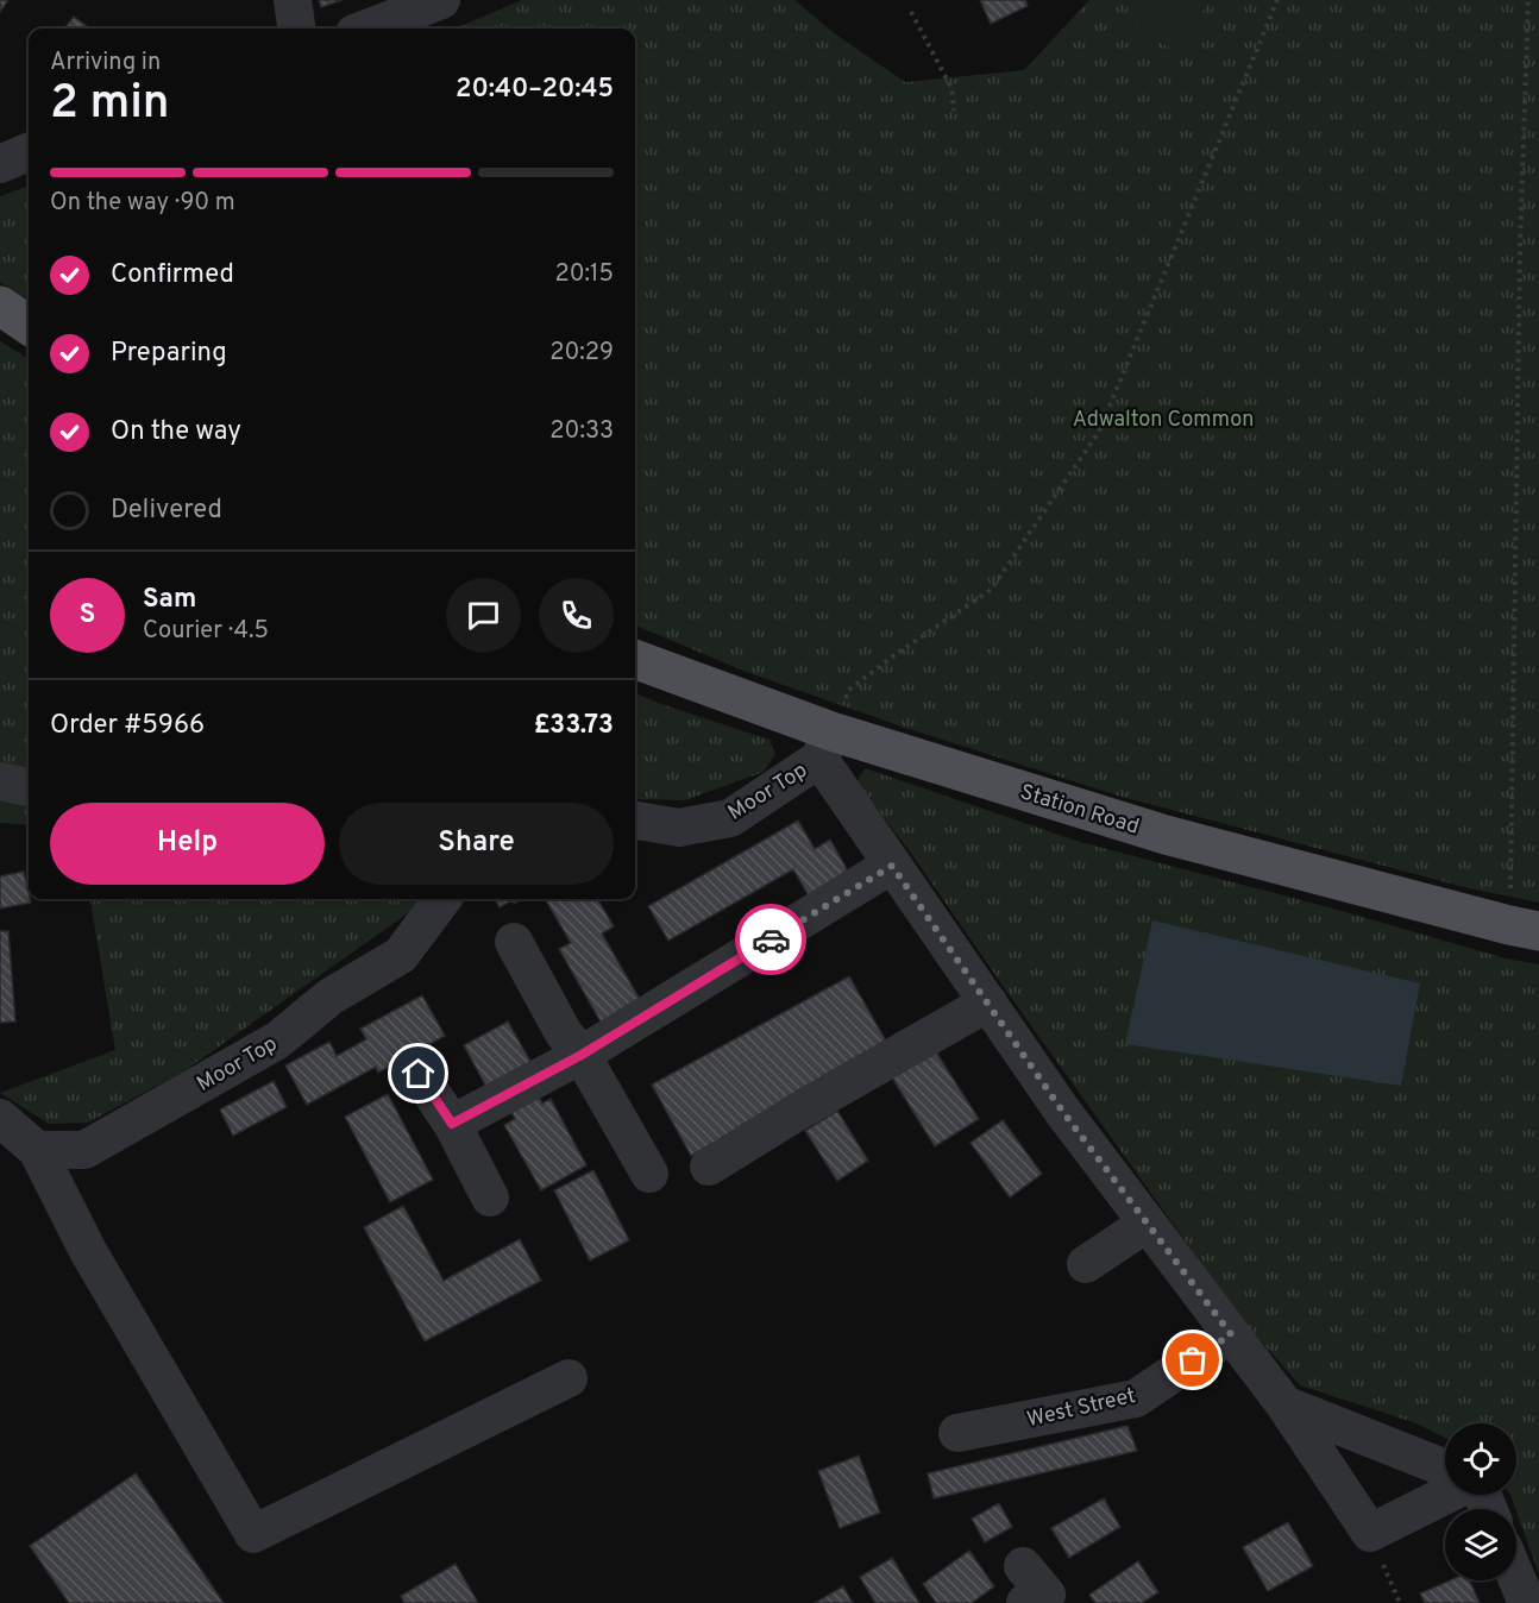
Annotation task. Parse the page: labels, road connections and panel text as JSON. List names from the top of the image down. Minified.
{"streets":{"main road":["Station Road"],"street":["Moor Top","West Street"]},"crossings":[["Moor Top","Station Road"]],"parks":["Adwalton Common"],"page":{"heading":["2 min","Arriving in","20:40–20:45"],"panel":["Sam","Courier · 4.5","Order #5966","£33.73"],"bar":"On the way · 90 m","list":[["Confirmed","20:15"],["Preparing","20:29"],["On the way","20:33"],"Delivered"],"round":"S","buttons":["Help","Share"]}}
